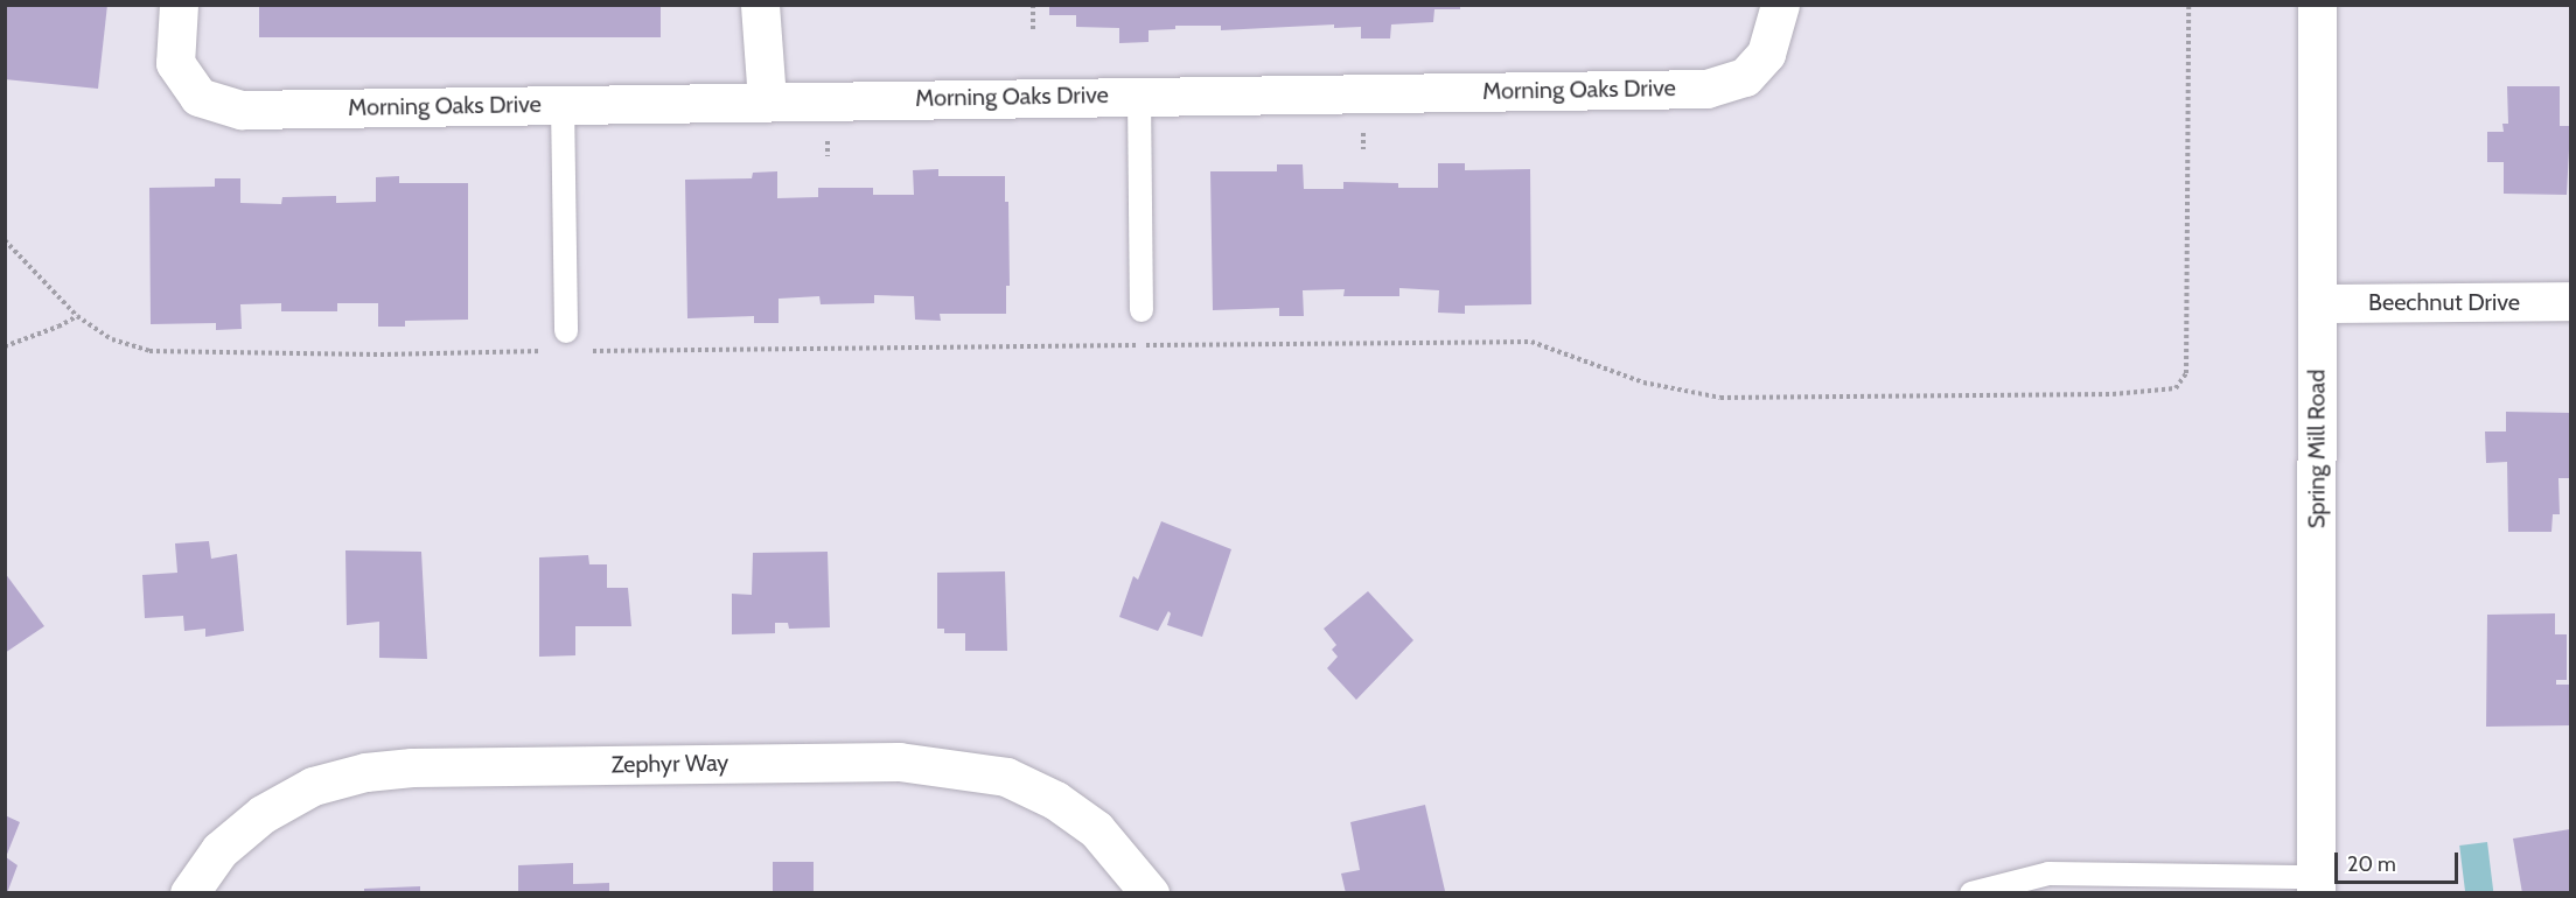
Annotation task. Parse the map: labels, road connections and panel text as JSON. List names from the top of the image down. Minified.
{"streets":{"street":["Morning Oaks Drive","Beechnut Drive","Spring Mill Road","Zephyr Way"]},"crossings":[["Beechnut Drive","Spring Mill Road"]],"scale_bar":"20 m"}
